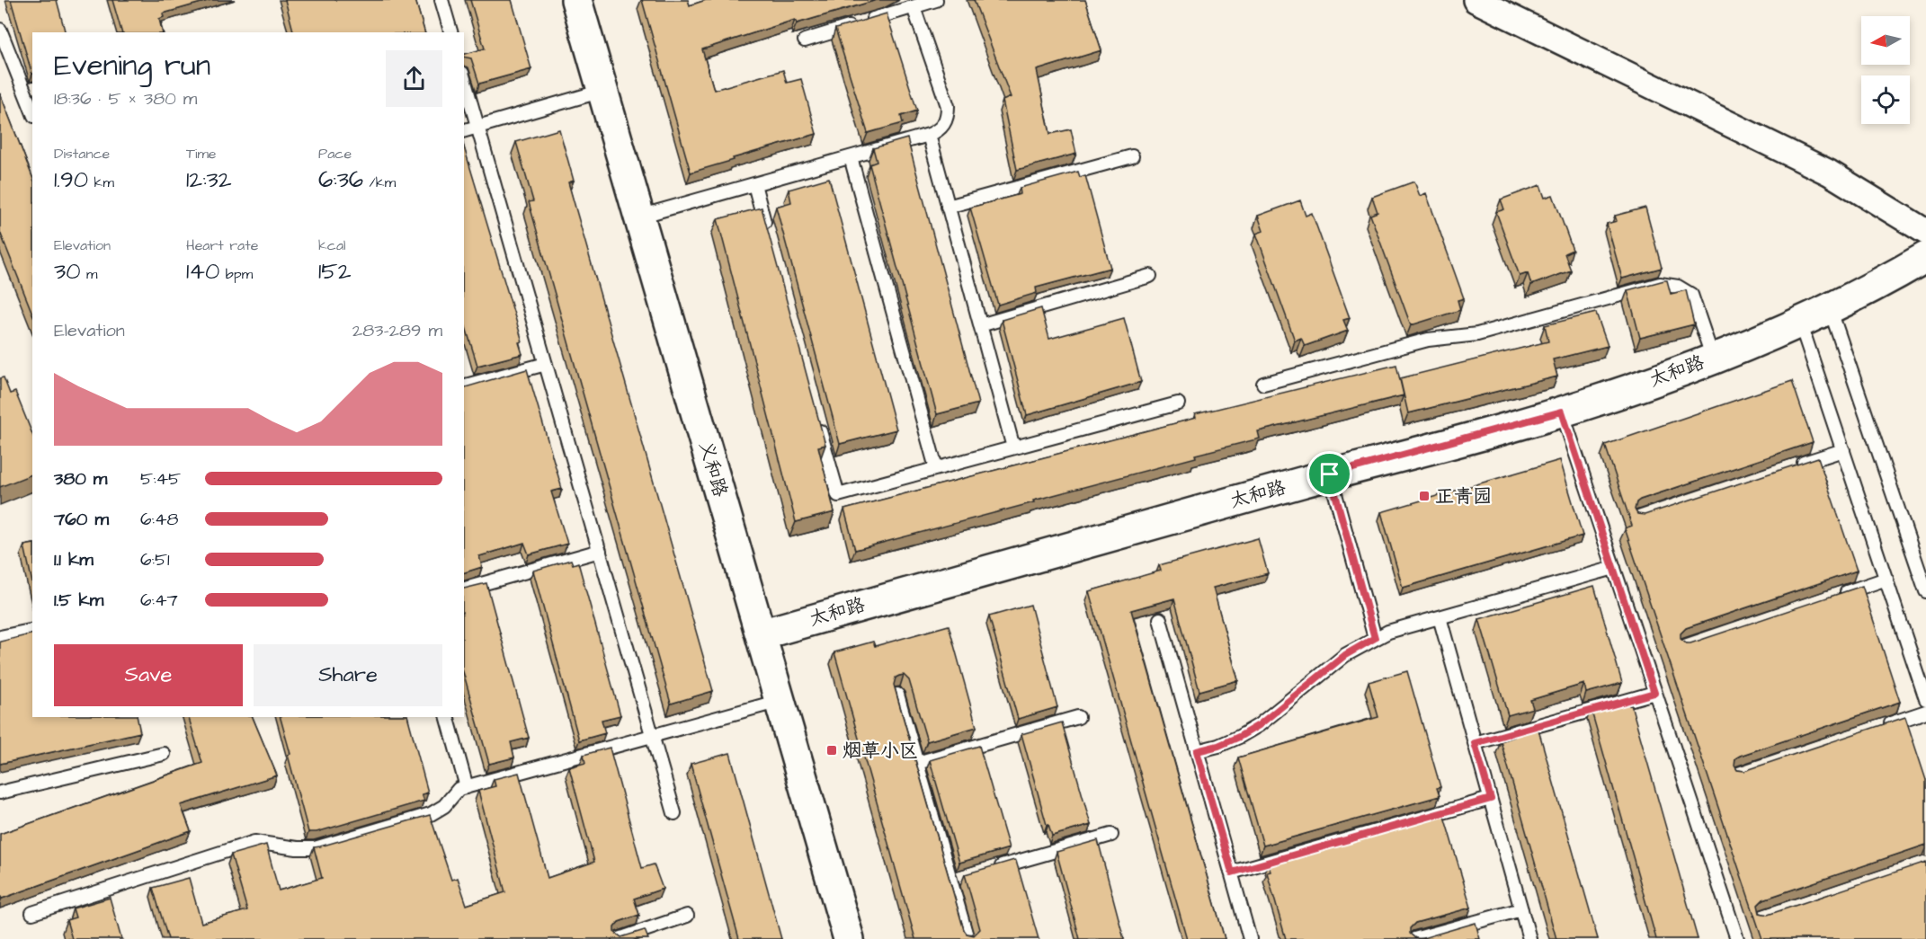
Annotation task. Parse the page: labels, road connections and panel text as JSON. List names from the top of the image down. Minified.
{"streets":{"street":["太和路","义和路"]},"crossings":[["太和路","义和路"]],"places":{"transit":["正青园","烟草小区"]},"north":"left","page":{"heading":["Evening run","18:36 · 5 × 380 m"],"stats":[["Distance","1.90 km"],["Time","12:32"],["Pace","6:36 /km"],["Elevation","30 m"],["Heart rate","140 bpm"],["kcal","152"]],"chart":["Elevation","283–289 m"],"list":[{"name":"380 m","note":"5:45"},{"name":"760 m","note":"6:48"},{"name":"1.1 km","note":"6:51"},{"name":"1.5 km","note":"6:47"}],"buttons":["Save","Share"]}}
